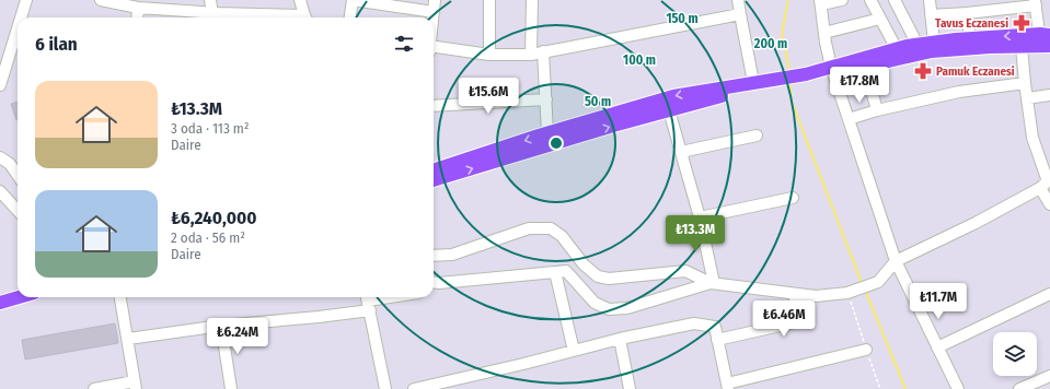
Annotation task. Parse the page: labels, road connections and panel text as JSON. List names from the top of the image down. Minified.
{"places":{"pharmacy":["Tavus Eczanesi","Pamuk Eczanesi"]},"page":{"heading":"6 ilan","price":["₺17.8M","₺15.6M","₺13.3M","₺11.7M","₺6.46M","₺6.24M"],"list":[{"name":"₺13.3M","note":"3 oda · 113 m² · Daire"},{"name":"₺6,240,000","note":"2 oda · 56 m² · Daire"}]},"rings":["150 m","200 m","100 m","50 m"]}
